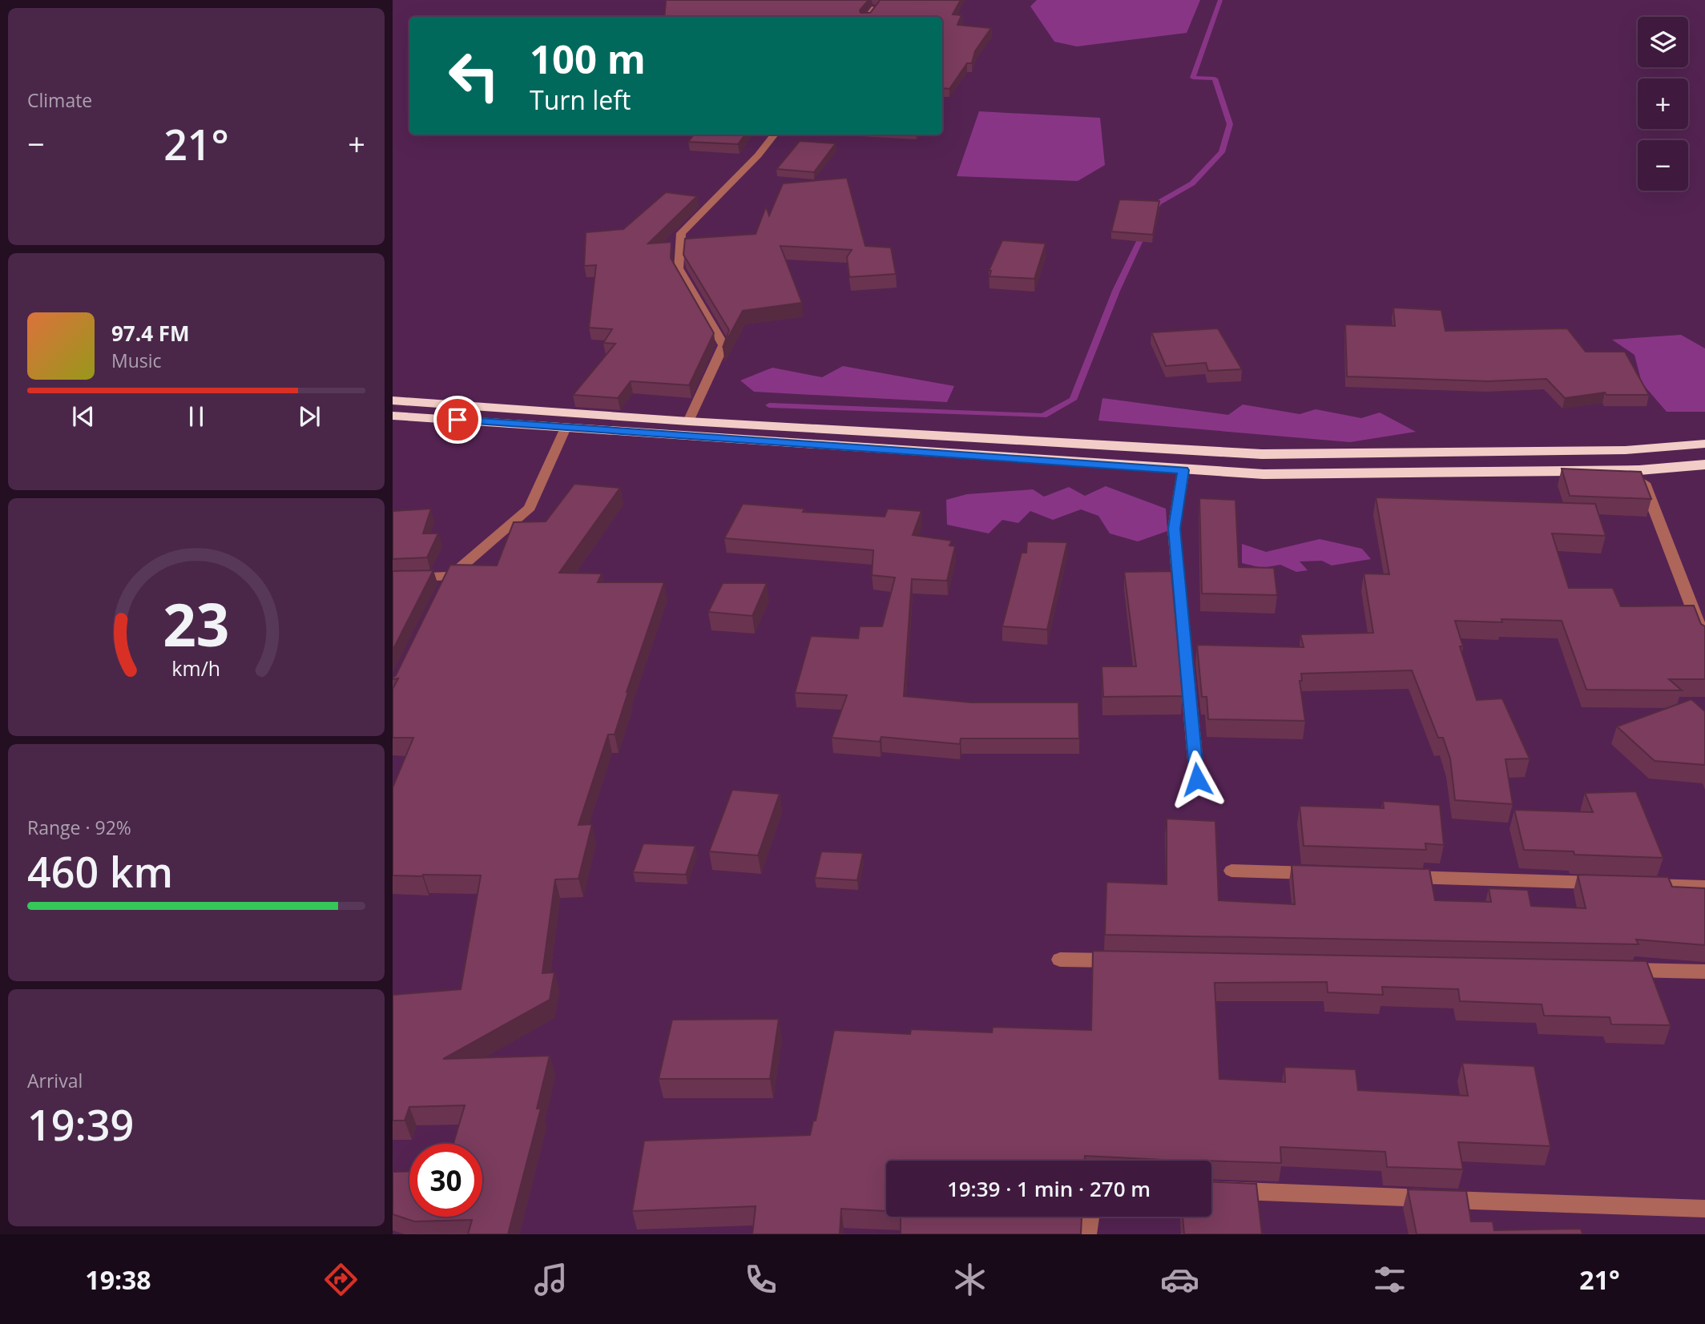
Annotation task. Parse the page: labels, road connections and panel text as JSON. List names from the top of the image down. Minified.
{"page":{"tile":["Climate",["Range · 92%","460 km"],["Arrival","19:39"]],"map_buttons":["+","−"],"turn":["100 m","Turn left"],"heat":["−","21°","+"],"song":["97.4 FM","Music"],"limit":"30","trip":"19:39 · 1 min · 270 m","tabs":["19:38","21°"],"gauge":["23","km/h"]}}
